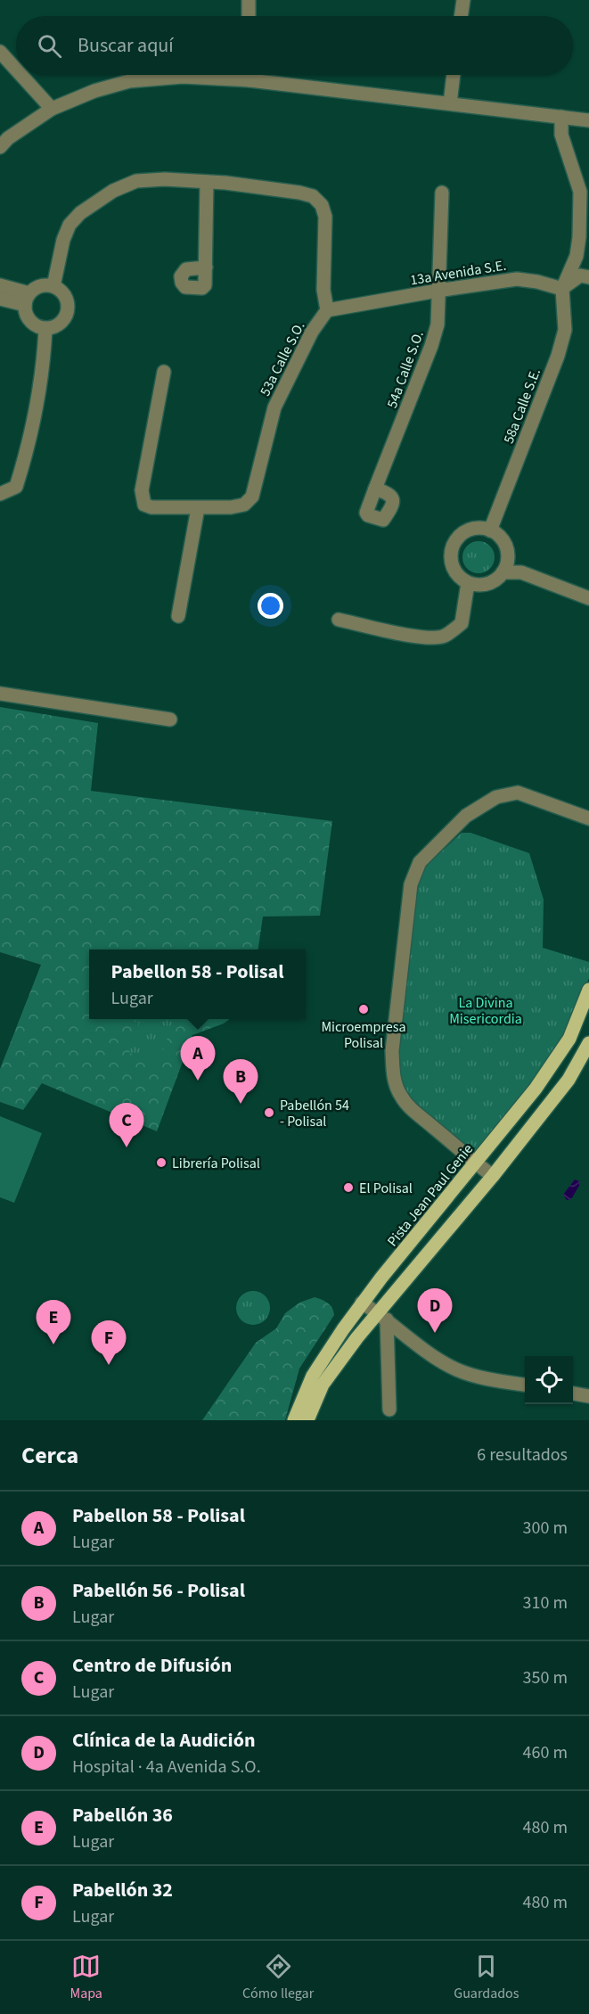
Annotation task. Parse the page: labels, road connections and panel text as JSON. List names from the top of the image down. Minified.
{"streets":{"main road":["Pista Jean Paul Genie"],"street":["13a Avenida S.E.","53a Calle S.O.","54a Calle S.O.","58a Calle S.E."]},"crossings":[["13a Avenida S.E.","53a Calle S.O."],["13a Avenida S.E.","54a Calle S.O."],["13a Avenida S.E.","58a Calle S.E."]],"parks":["La Divina Misericordia"],"places":["Microempresa Polisal","Pabellón 54 - Polisal","Librería Polisal","El Polisal"],"page":{"search":"Buscar aquí","popup":["Pabellon 58 - Polisal","Lugar"],"pins":["A","B","C","D","E","F"],"heading":["Cerca","6 resultados"],"list":[{"mark":"A","name":"Pabellon 58 - Polisal","note":"Lugar","value":"300 m"},{"mark":"B","name":"Pabellón 56 - Polisal","note":"Lugar","value":"310 m"},{"mark":"C","name":"Centro de Difusión","note":"Lugar","value":"350 m"},{"mark":"D","name":"Clínica de la Audición","note":"Hospital · 4a Avenida S.O.","value":"460 m"},{"mark":"E","name":"Pabellón 36","note":"Lugar","value":"480 m"},{"mark":"F","name":"Pabellón 32","note":"Lugar","value":"480 m"}],"nav":["Mapa","Cómo llegar","Guardados"]}}
